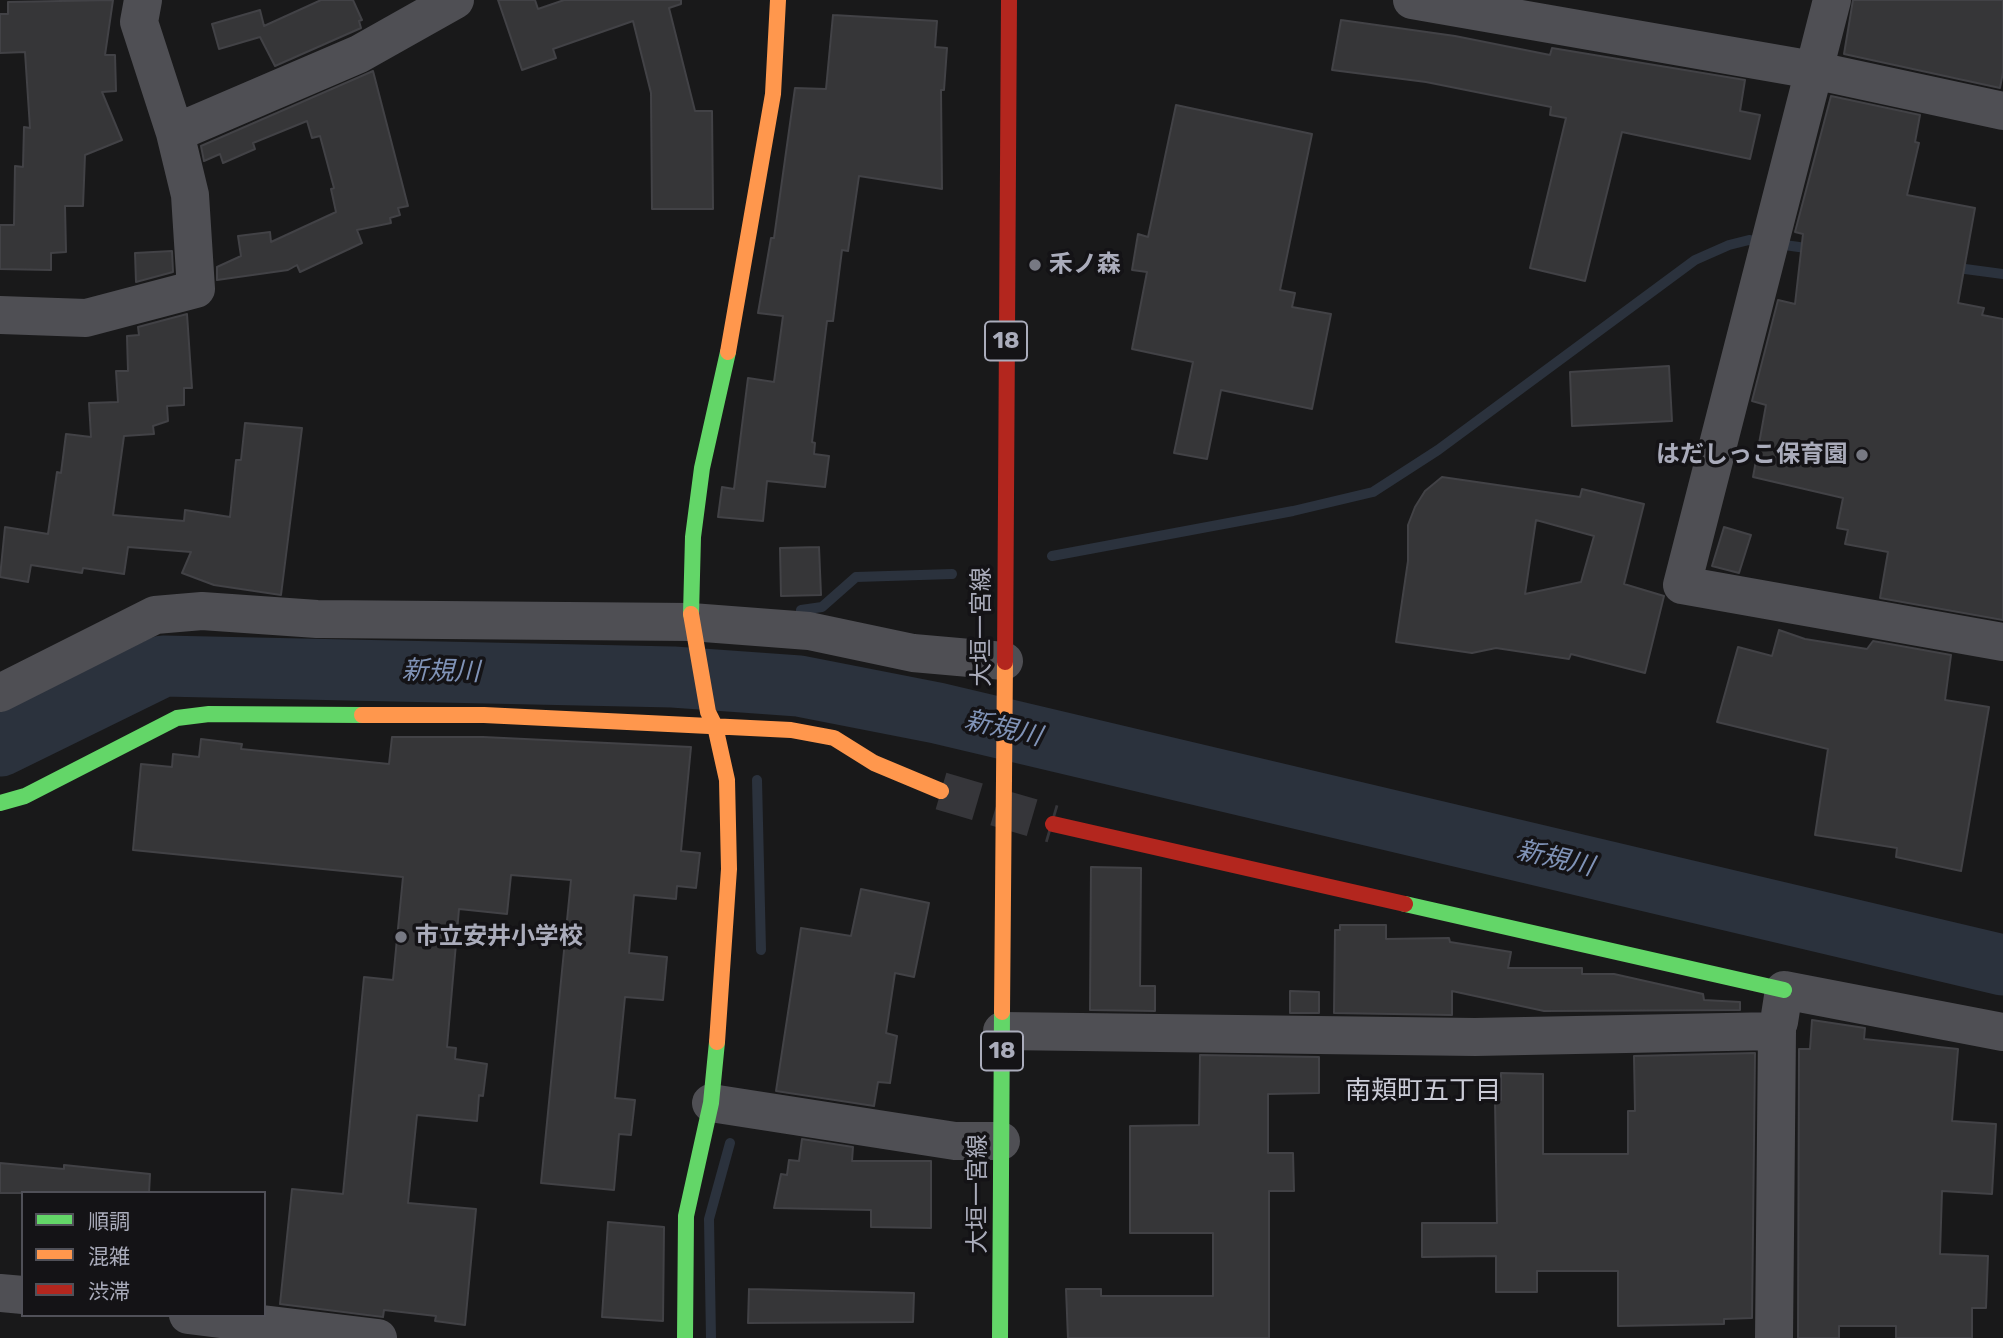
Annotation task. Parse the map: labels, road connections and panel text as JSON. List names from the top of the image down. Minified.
{"streets":{"street":["18","大垣一宮線"]},"districts":["南頬町五丁目"],"water":["新規川"],"places":["禾ノ森","はだしっこ保育園","市立安井小学校"],"legend":["順調","混雑","渋滞"]}
